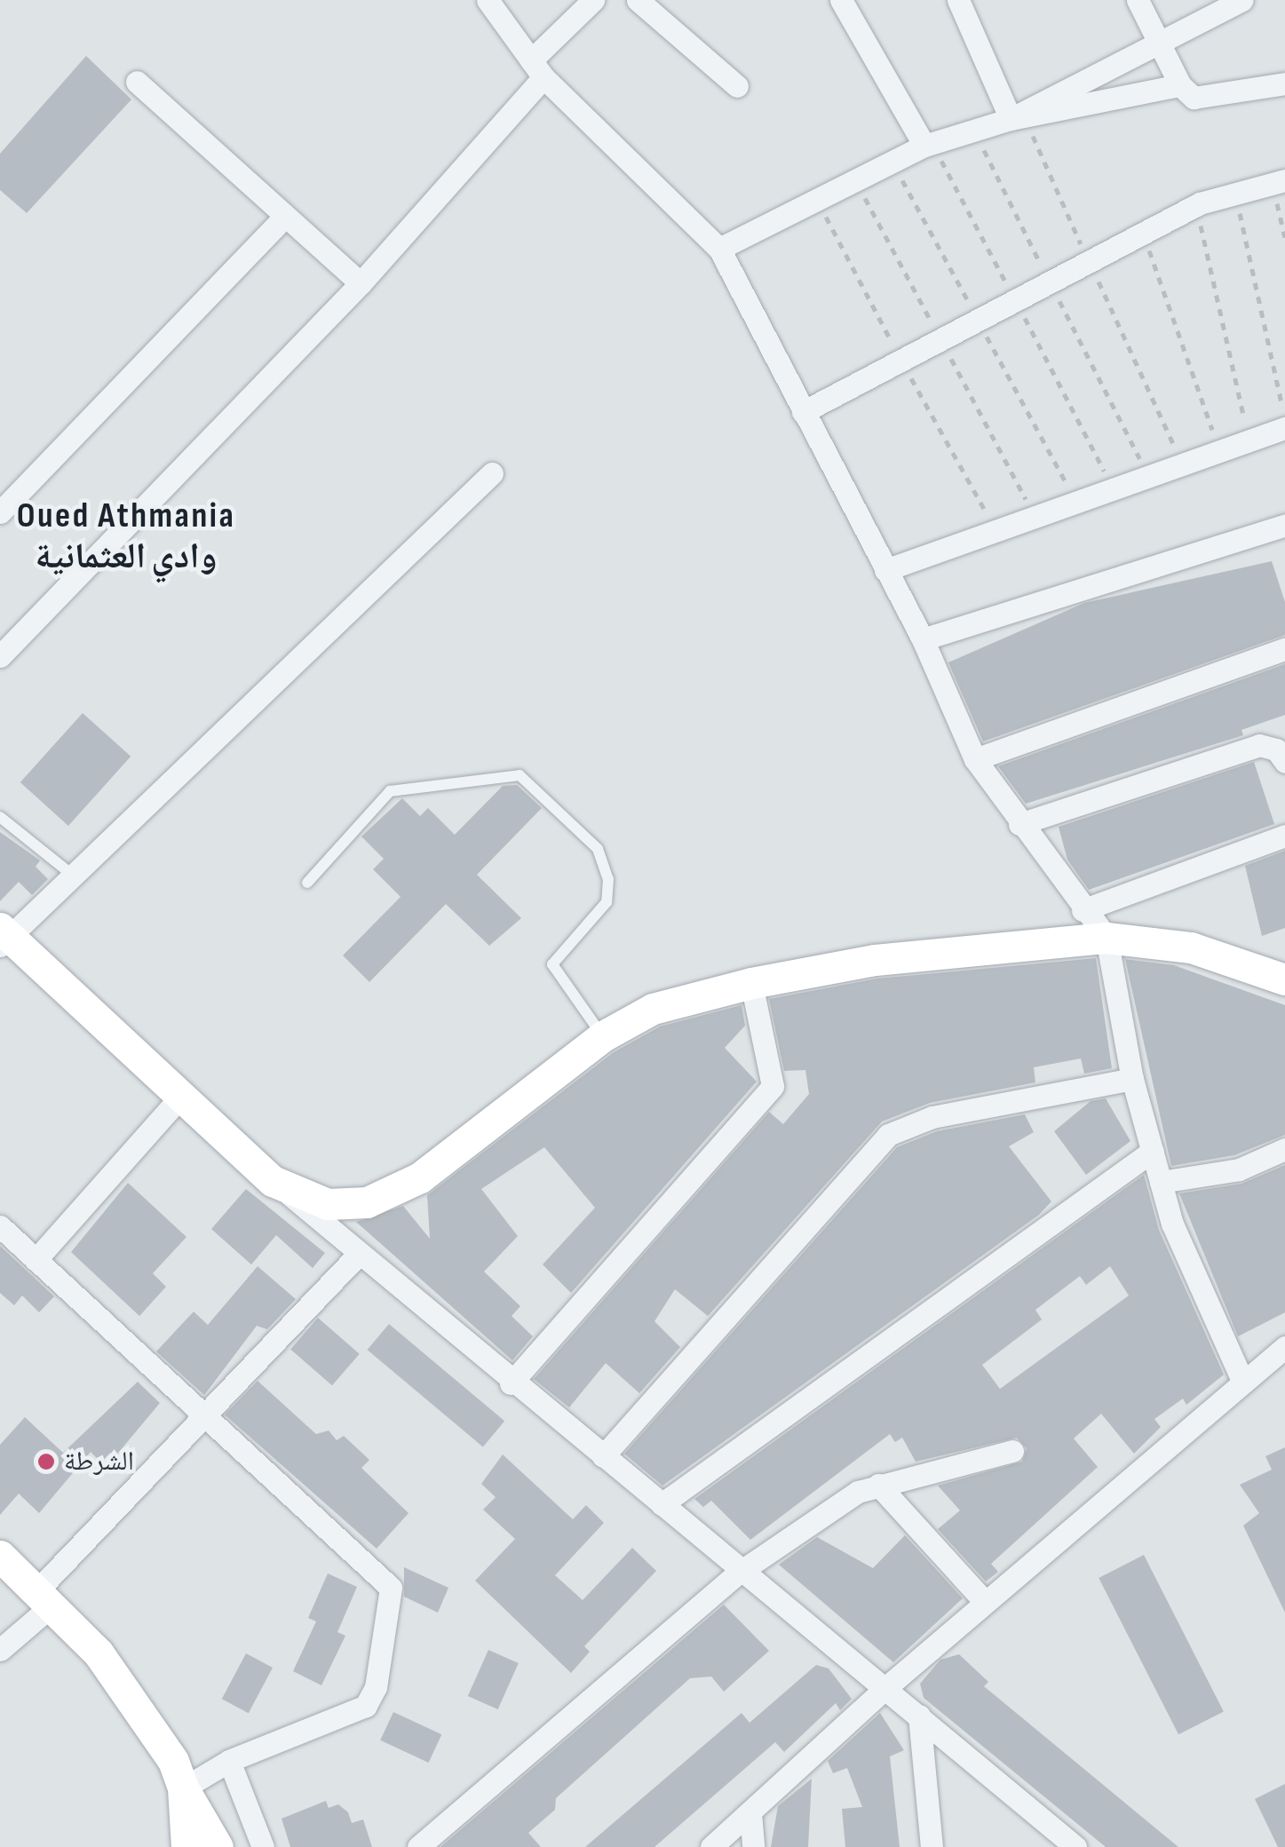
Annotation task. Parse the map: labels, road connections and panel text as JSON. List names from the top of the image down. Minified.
{"districts":["Oued Athmania وادي العثمانية"],"places":["الشرطة"]}
